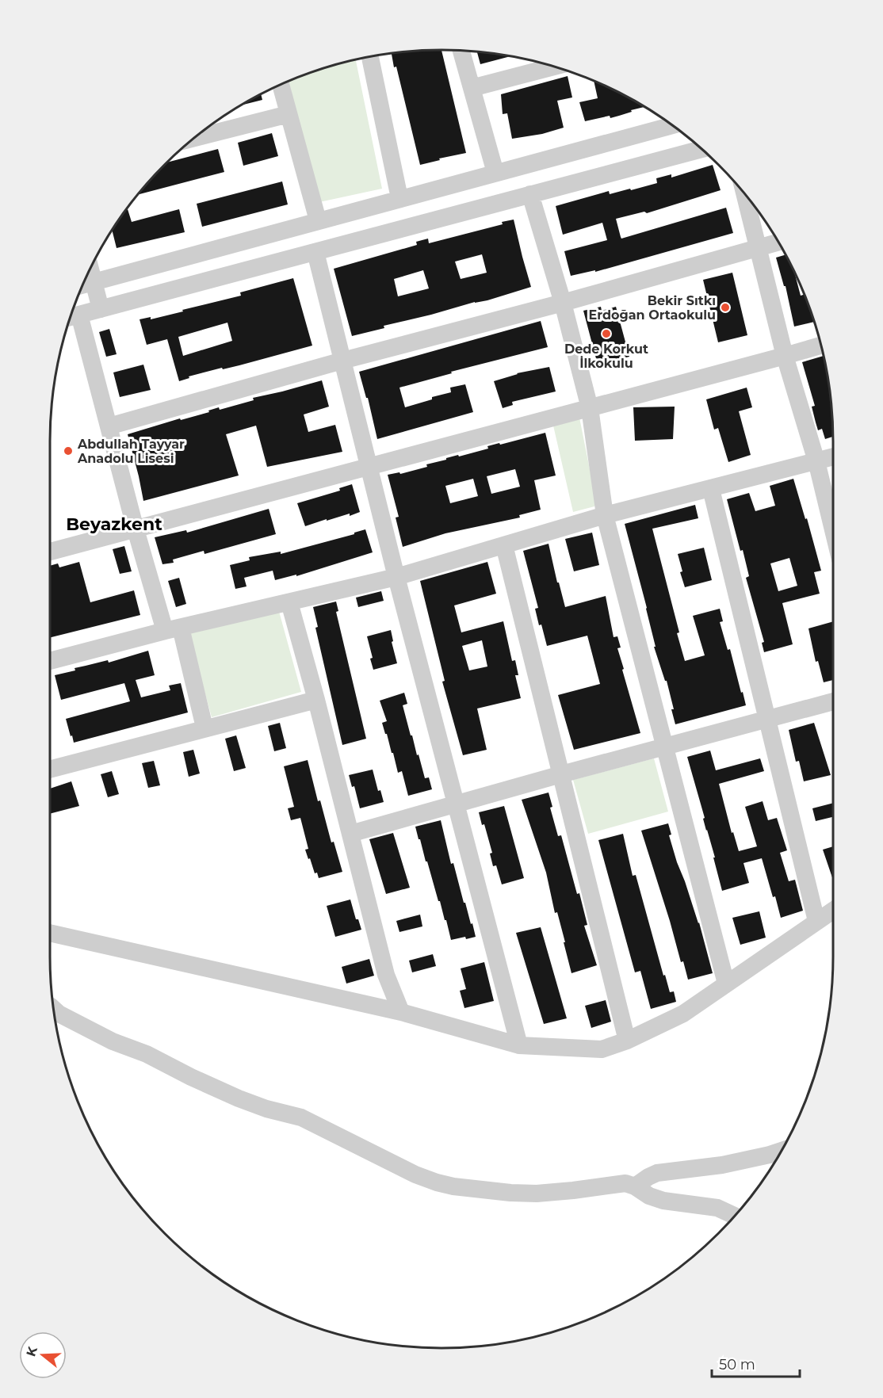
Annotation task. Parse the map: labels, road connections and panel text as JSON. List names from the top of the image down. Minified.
{"districts":["Beyazkent"],"places":["Bekir Sıtkı Erdoğan Ortaokulu","Dede Korkut İlkokulu","Abdullah Tayyar Anadolu Lisesi"],"scale_bar":"50 m","north":"left"}
